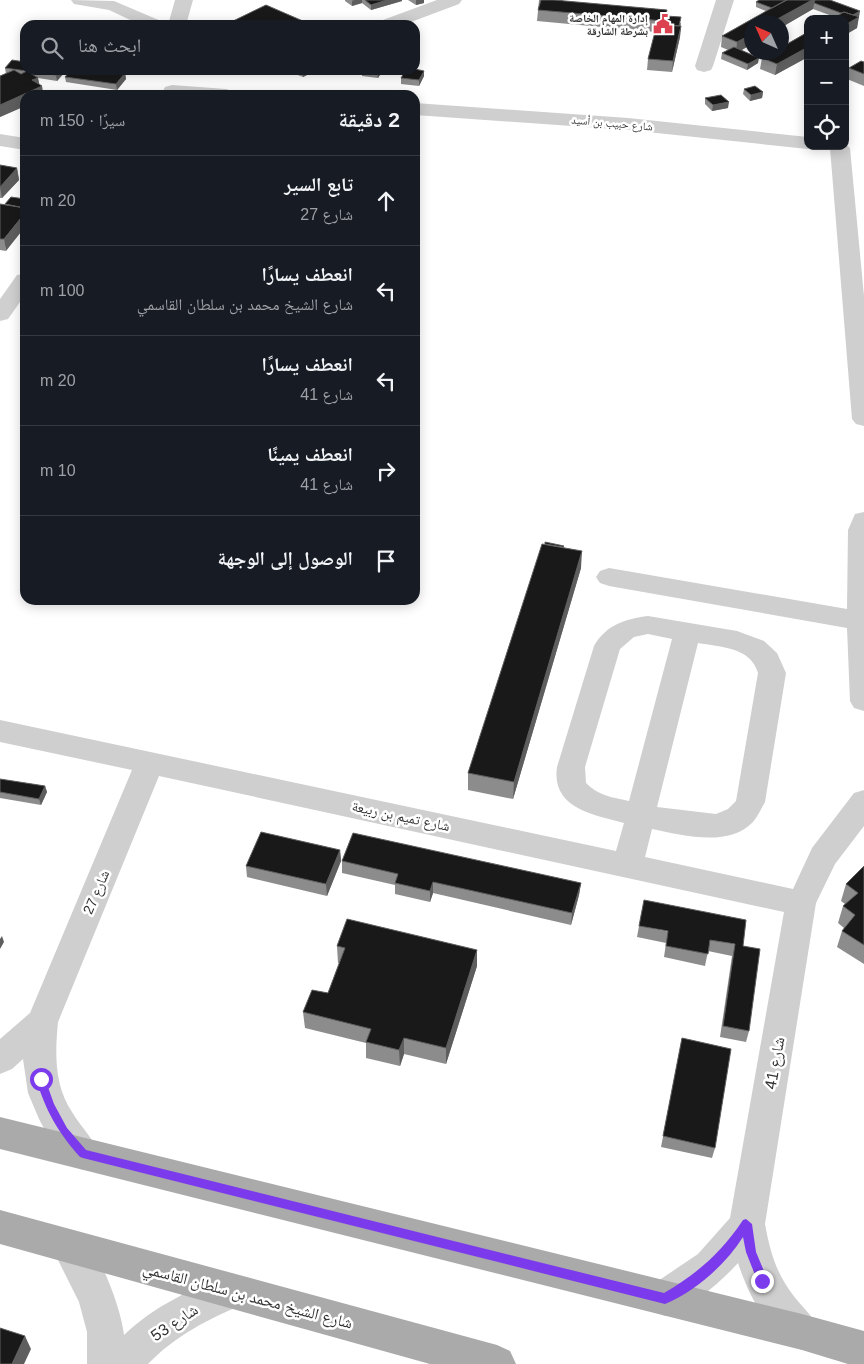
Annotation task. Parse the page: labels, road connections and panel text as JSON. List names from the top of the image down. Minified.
{"streets":{"main road":["شارع الشيخ محمد بن سلطان القاسمي"],"street":["شارع حبيب بن أسيد","شارع تميم بن ربيعة","شارع 27","شارع 41","شارع 53"]},"crossings":[["شارع تميم بن ربيعة","شارع 27"],["شارع تميم بن ربيعة","شارع 41"],["شارع الشيخ محمد بن سلطان القاسمي","شارع 53"]],"places":{"public building":["إدارة المهام الخاصة بشرطة الشارقة"]},"north":"top left","page":{"map_buttons":["+","−"],"search":"ابحث هنا","heading":["2 دقيقة","سيرًا · 150 m"],"list":[["تابع السير","شارع 27","20 m"],["انعطف يسارًا","شارع الشيخ محمد بن سلطان القاسمي","100 m"],["انعطف يسارًا","شارع 41","20 m"],["انعطف يمينًا","شارع 41","10 m"],"الوصول إلى الوجهة"]}}
